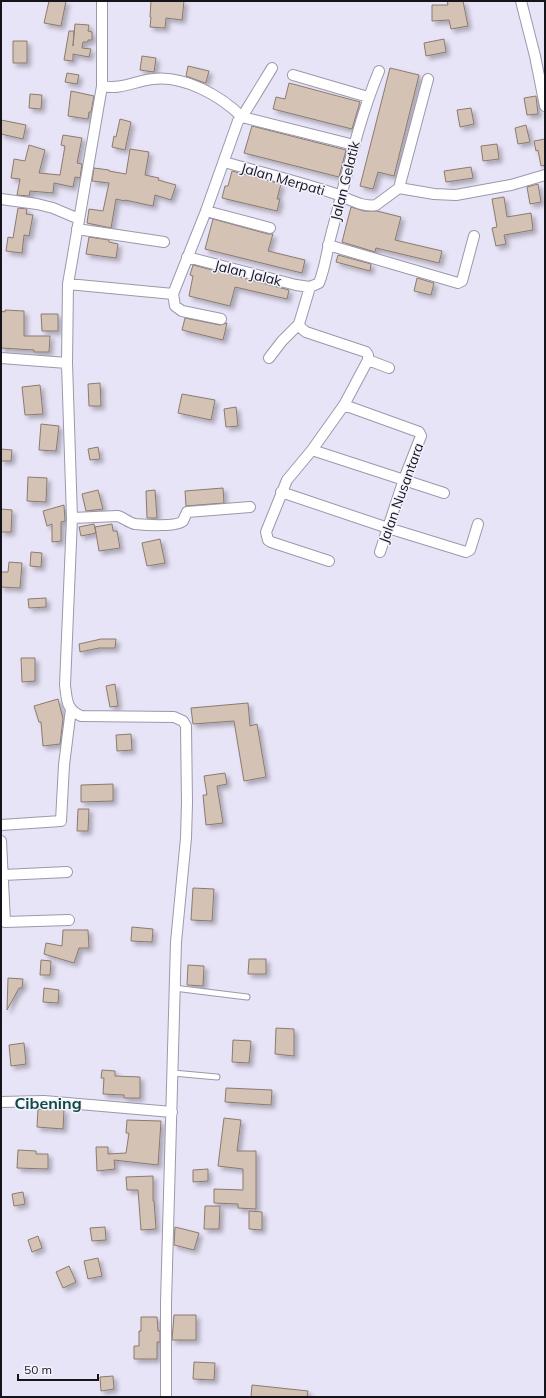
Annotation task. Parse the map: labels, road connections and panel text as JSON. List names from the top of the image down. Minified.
{"streets":{"street":["Jalan Merpati","Jalan Gelatik","Jalan Jalak","Jalan Nusantara"]},"crossings":[["Jalan Merpati","Jalan Gelatik"],["Jalan Gelatik","Jalan Jalak"]],"districts":["Cibening"],"scale_bar":"50 m"}
